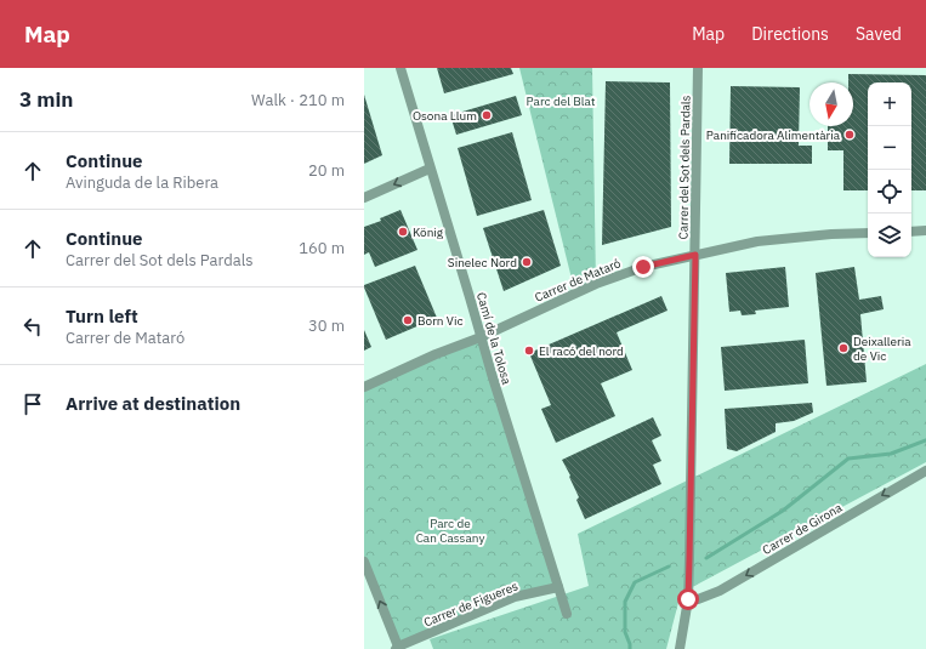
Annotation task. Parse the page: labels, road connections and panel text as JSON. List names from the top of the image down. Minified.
{"streets":{"street":["Carrer del Sot dels Pardals","Carrer de Mataró","Camí de la Tolosa","Carrer de Girona","Carrer de Figueres"]},"crossings":[["Carrer del Sot dels Pardals","Carrer de Mataró"],["Carrer del Sot dels Pardals","Carrer de Girona"],["Carrer de Mataró","Camí de la Tolosa"],["Camí de la Tolosa","Carrer de Figueres"]],"one_way":["Carrer de Girona"],"parks":["Parc del Blat","Parc de Can Cassany"],"places":["Osona Llum","Panificadora Alimentària","König","Sinelec Nord","Born Vic","Deixalleria de Vic","El racó del nord"],"north":"bottom","page":{"header":"Map","nav":["Map","Directions","Saved"],"heading":["3 min","Walk · 210 m"],"map_buttons":["+","−"],"list":[["Continue","Avinguda de la Ribera","20 m"],["Continue","Carrer del Sot dels Pardals","160 m"],["Turn left","Carrer de Mataró","30 m"],"Arrive at destination"]}}
